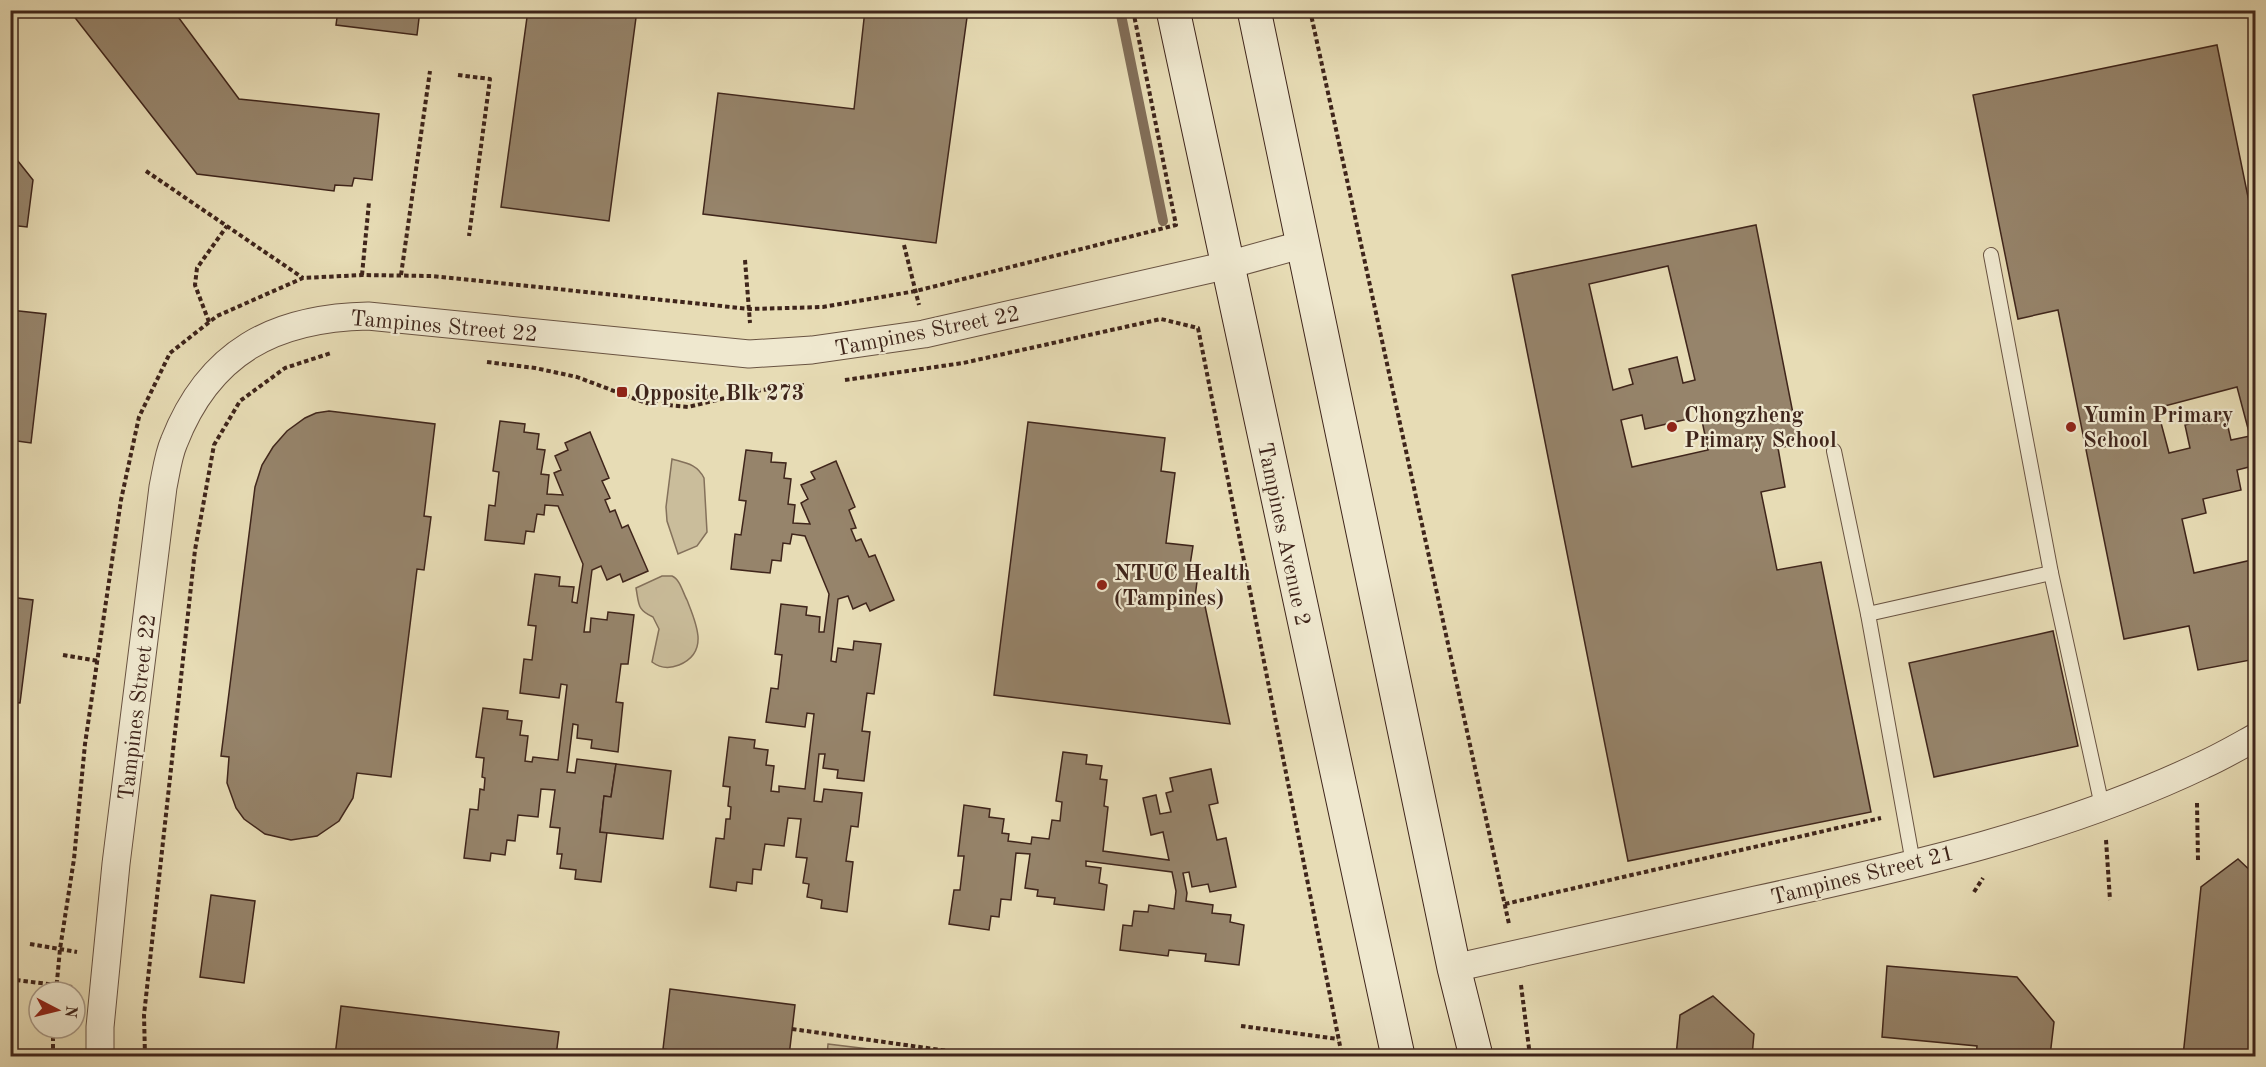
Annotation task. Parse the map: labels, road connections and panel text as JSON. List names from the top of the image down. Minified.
{"streets":{"main road":["Tampines Avenue 2"],"street":["Tampines Street 22","Tampines Street 21"]},"crossings":[["Tampines Street 22","Tampines Avenue 2"]],"places":{"transit":["Opposite Blk 273"],"other":["Chongzheng Primary School","Yumin Primary School","NTUC Health (Tampines)"]},"north":"right"}
